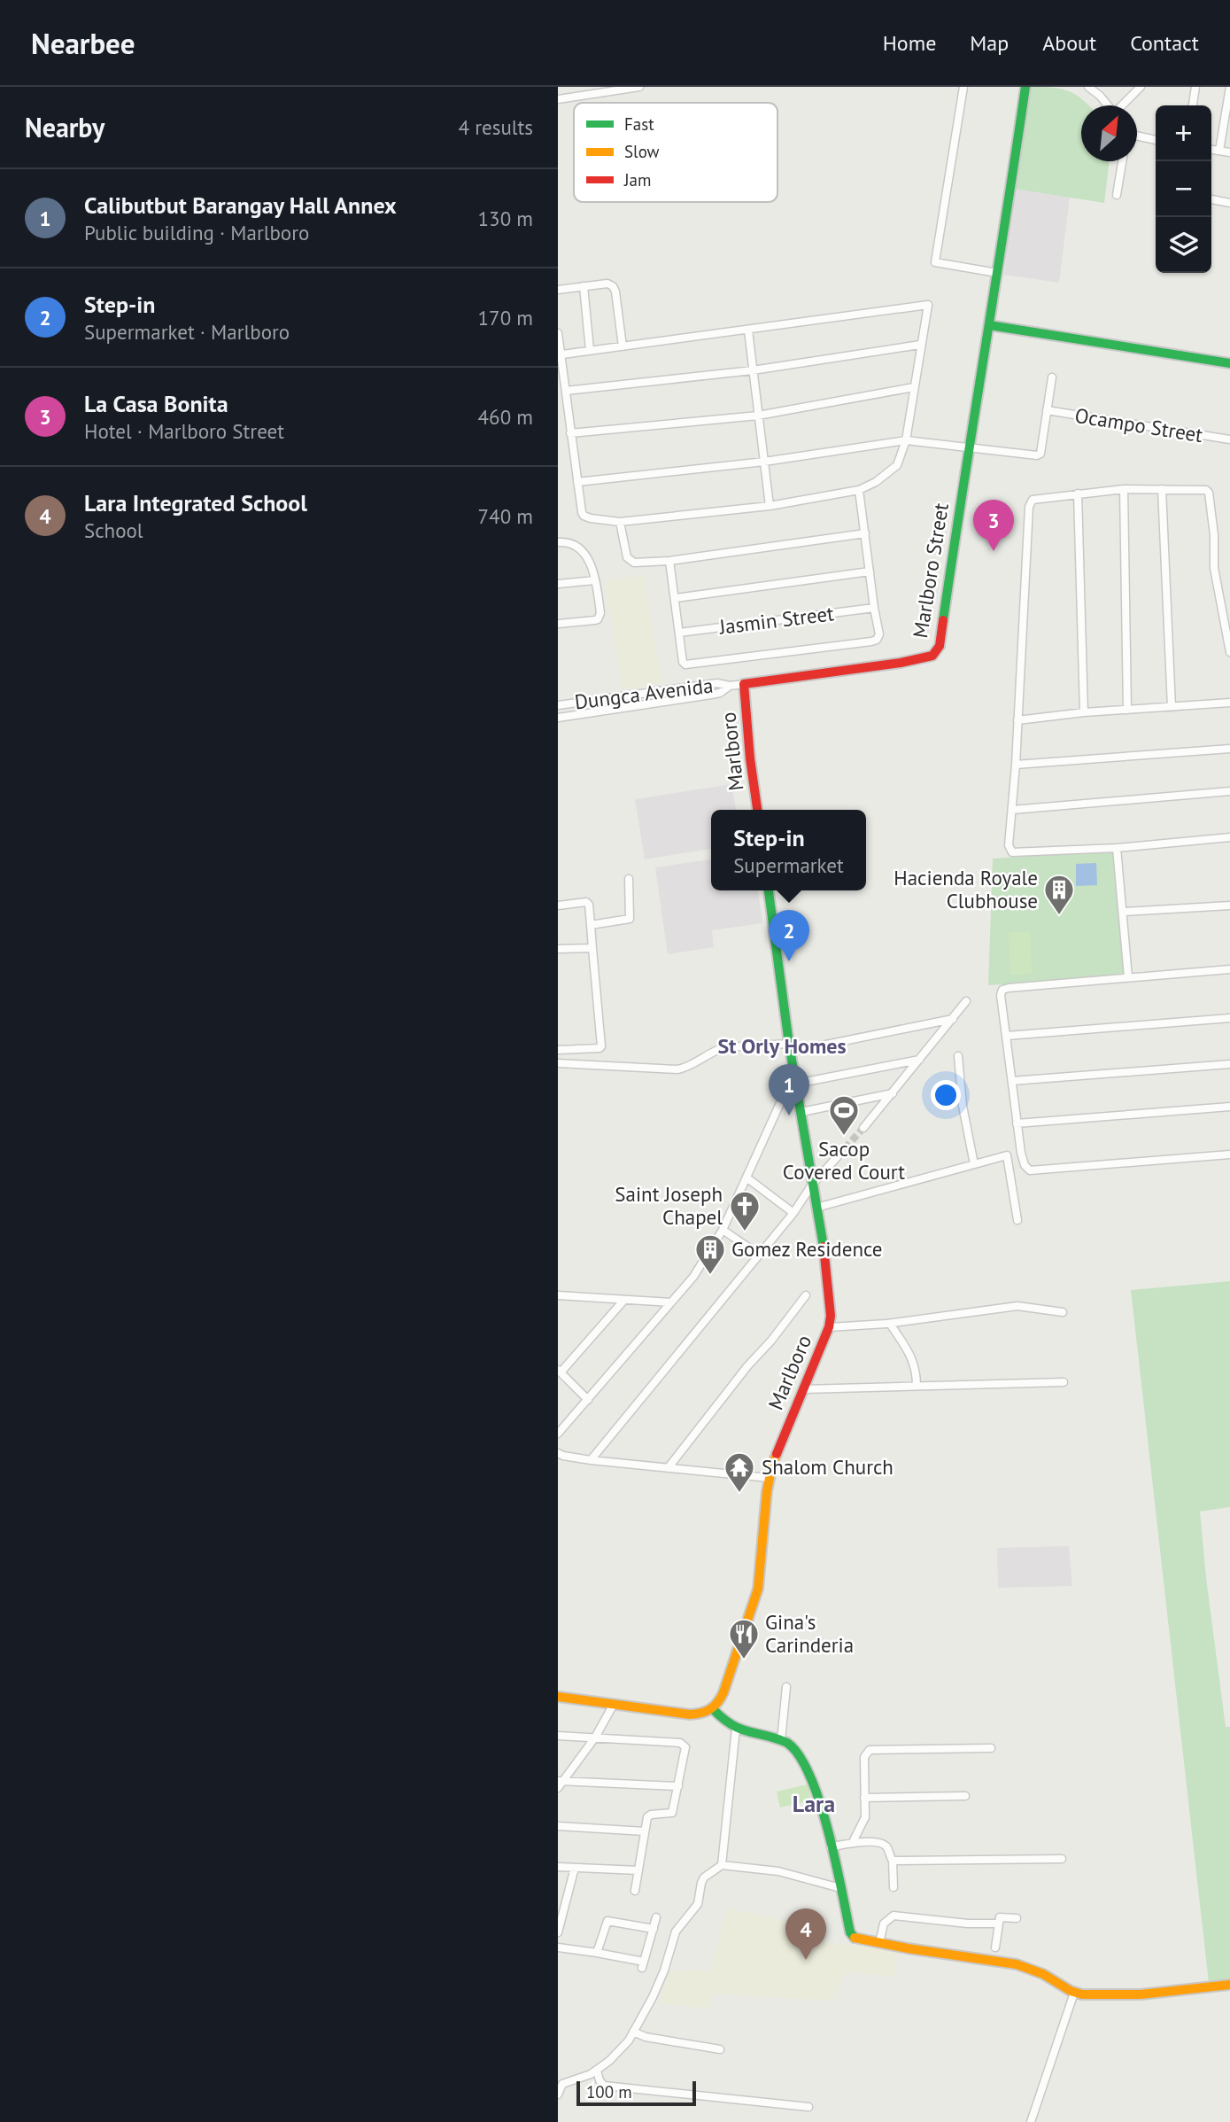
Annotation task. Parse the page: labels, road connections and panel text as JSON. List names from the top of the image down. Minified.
{"streets":{"street":["Ocampo Street","Marlboro Street","Jasmin Street","Dungca Avenida","Marlboro"]},"crossings":[["Marlboro Street","Dungca Avenida"],["Marlboro Street","Marlboro"],["Dungca Avenida","Marlboro"]],"districts":["St Orly Homes","Lara"],"places":{"building":["Hacienda Royale Clubhouse","Gomez Residence"],"sports":["Sacop Covered Court"],"church":["Saint Joseph Chapel"],"temple":["Shalom Church"],"restaurant":["Gina's Carinderia"]},"legend":["Fast","Slow","Jam"],"scale_bar":"100 m","north":"top right","page":{"header":"Nearbee","nav":["Home","Map","About","Contact"],"heading":["Nearby","4 results"],"map_buttons":["+","−"],"list":[{"mark":"1","name":"Calibutbut Barangay Hall Annex","note":"Public building · Marlboro","value":"130 m"},{"mark":"2","name":"Step-in","note":"Supermarket · Marlboro","value":"170 m"},{"mark":"3","name":"La Casa Bonita","note":"Hotel · Marlboro Street","value":"460 m"},{"mark":"4","name":"Lara Integrated School","note":"School","value":"740 m"}],"pins":["3","2","1","4"],"popup":["Step-in","Supermarket"],"scale":"100 m"}}
